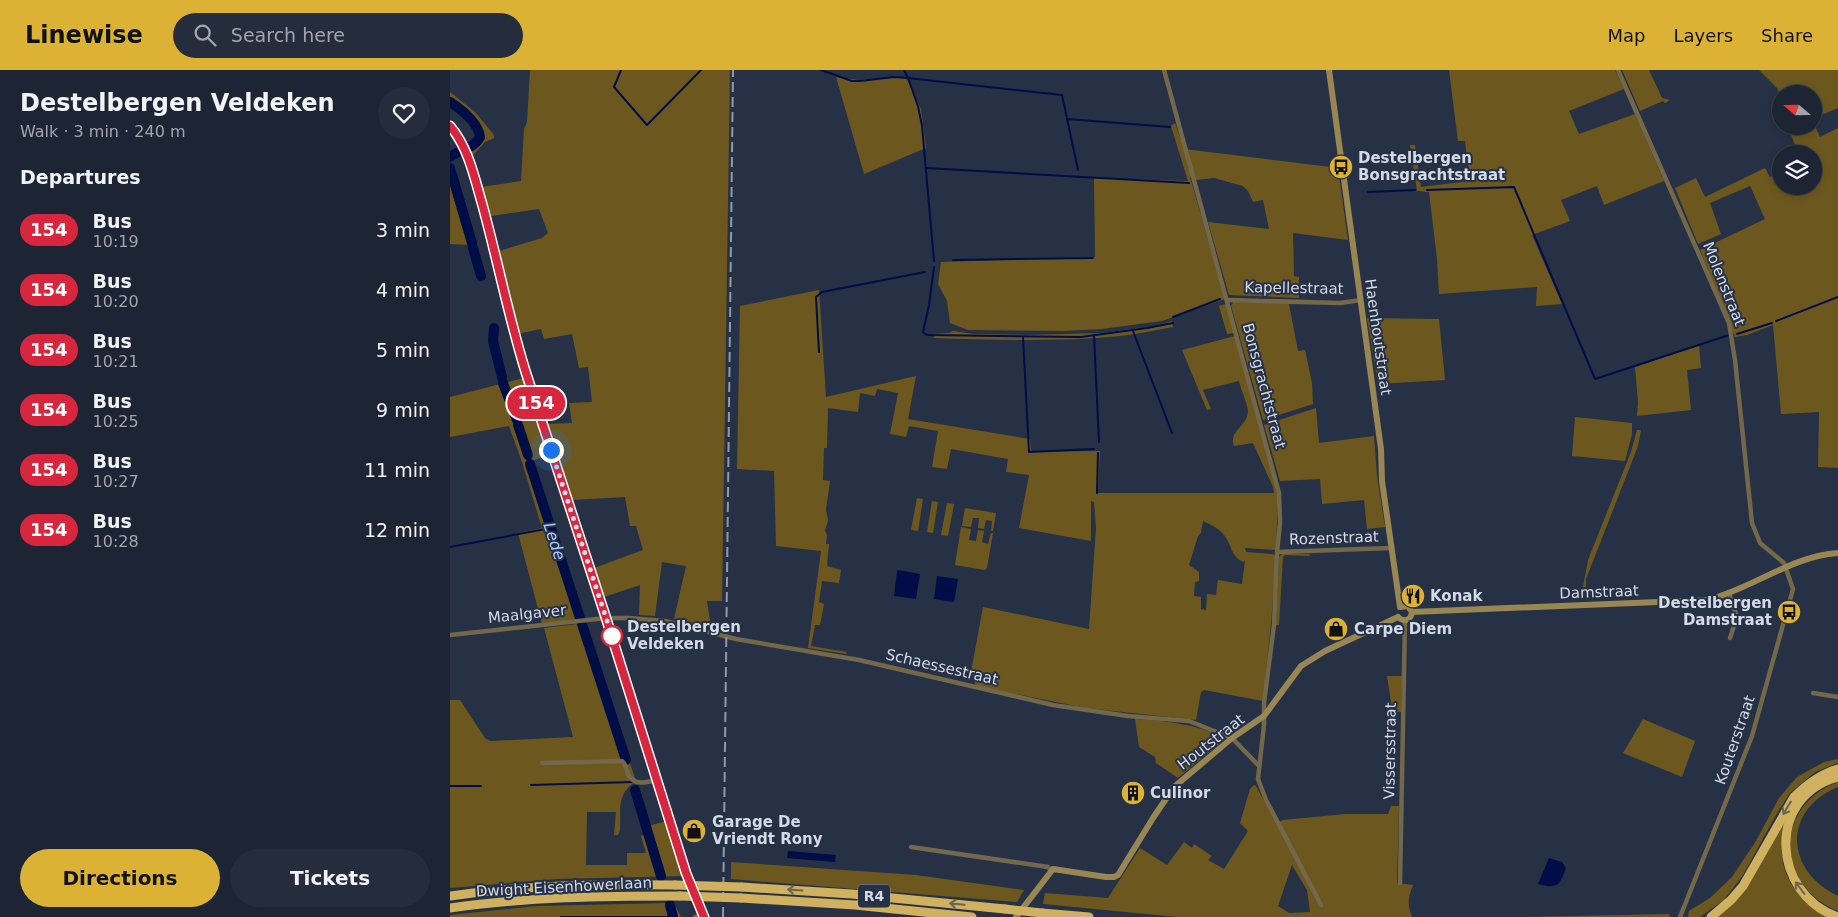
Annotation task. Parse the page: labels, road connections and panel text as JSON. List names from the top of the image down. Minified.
{"streets":{"highway":["Dwight Eisenhowerlaan","R4"],"street":["Molenstraat","Kapellestraat","Haenhoutstraat","Bonsgrachtstraat","Rozenstraat","Damstraat","Maalgaver","Schaessestraat","Kouterstraat","Houtstraat","Vissersstraat"]},"crossings":[["Molenstraat","Damstraat"],["Molenstraat","Kouterstraat"],["Kapellestraat","Haenhoutstraat"],["Kapellestraat","Bonsgrachtstraat"],["Haenhoutstraat","Rozenstraat"],["Haenhoutstraat","Damstraat"],["Haenhoutstraat","Houtstraat"],["Haenhoutstraat","Vissersstraat"],["Bonsgrachtstraat","Rozenstraat"],["Bonsgrachtstraat","Houtstraat"],["Damstraat","Kouterstraat"],["Damstraat","Houtstraat"],["Damstraat","Vissersstraat"],["Maalgaver","Schaessestraat"],["Schaessestraat","Houtstraat"],["Houtstraat","Vissersstraat"]],"water":["Lede"],"places":{"bus stop":["Destelbergen Bonsgrachtstraat","Destelbergen Damstraat"],"restaurant":["Konak"],"shop":["Carpe Diem","Garage De Vriendt Rony"],"other":["Destelbergen Veldeken"],"building":["Culinor"]},"lines":["bus line 154"],"north":"left","page":{"header":"Linewise","search":"Search here","nav":["Map","Layers","Share"],"heading":[["Destelbergen Veldeken","Walk · 3 min · 240 m"],"Departures"],"on_map":"154","list":[{"mark":"154","name":"Bus","note":"10:19","value":"3 min"},{"mark":"154","name":"Bus","note":"10:20","value":"4 min"},{"mark":"154","name":"Bus","note":"10:21","value":"5 min"},{"mark":"154","name":"Bus","note":"10:25","value":"9 min"},{"mark":"154","name":"Bus","note":"10:27","value":"11 min"},{"mark":"154","name":"Bus","note":"10:28","value":"12 min"}],"buttons":["Directions","Tickets"]}}
